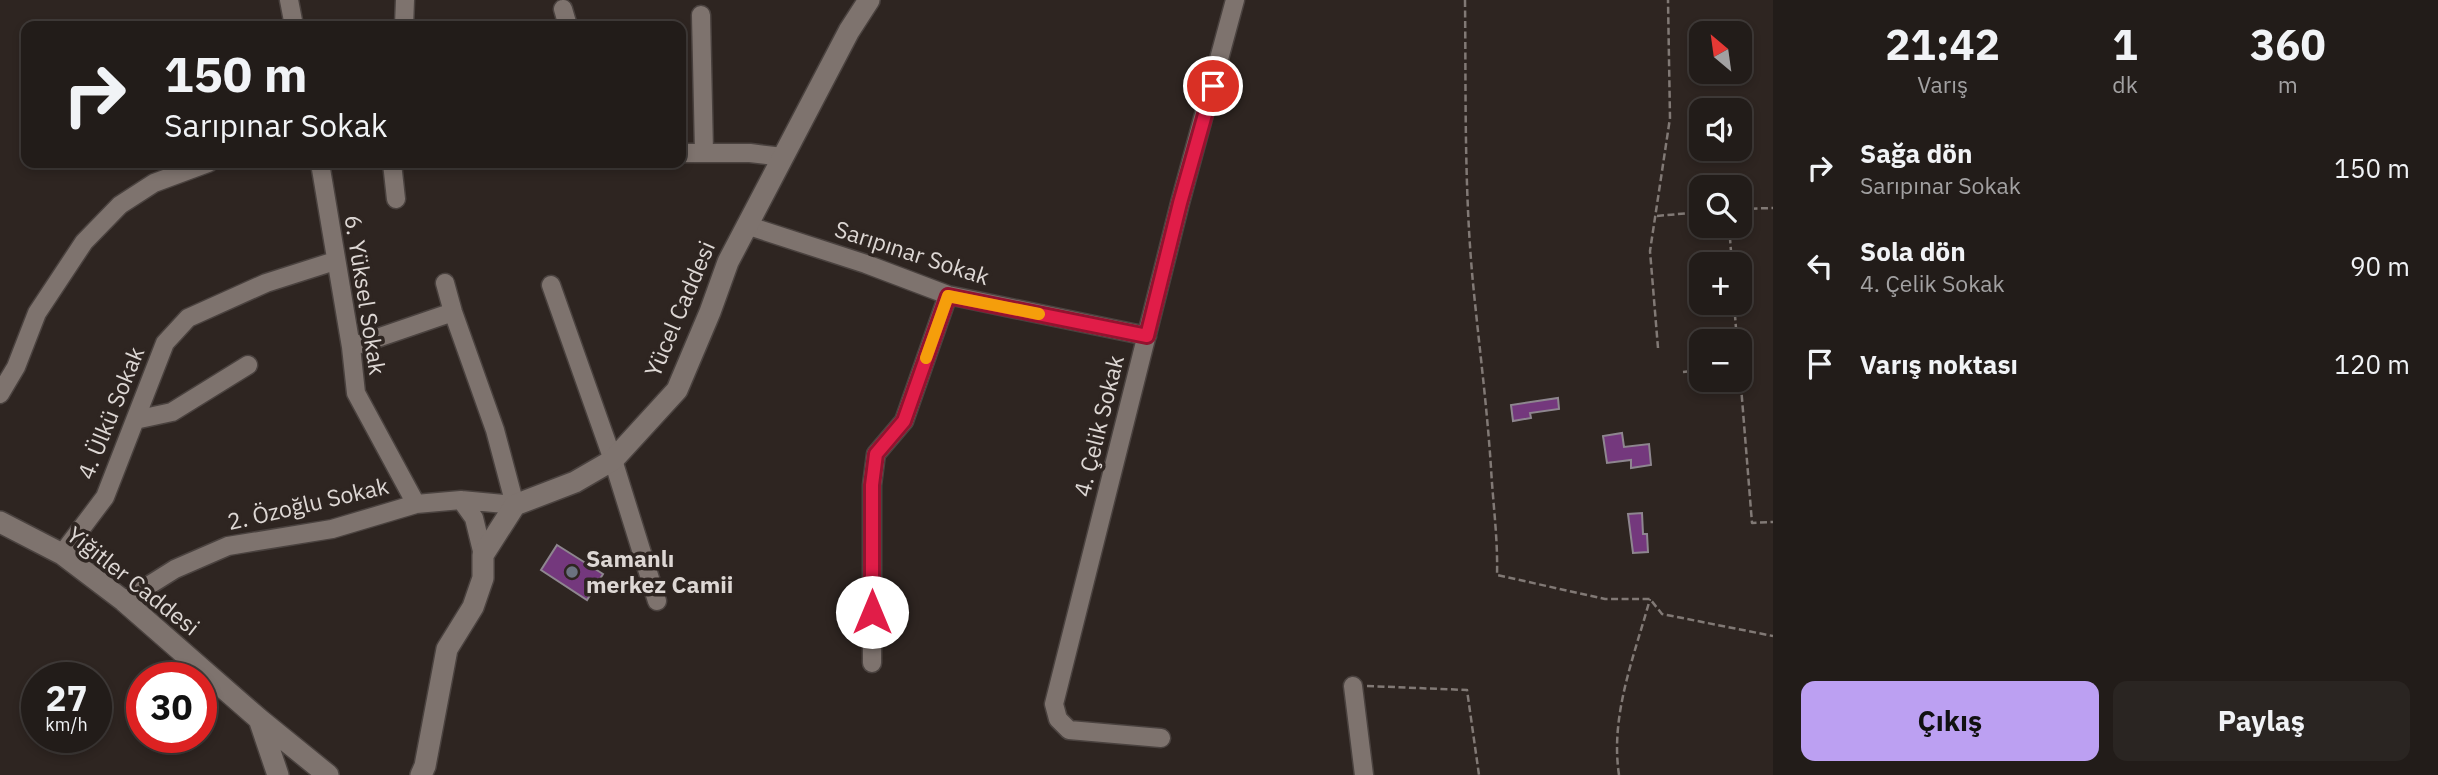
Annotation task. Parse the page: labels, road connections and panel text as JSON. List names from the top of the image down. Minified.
{"streets":{"main road":["Yücel Caddesi","Yiğitler Caddesi"],"street":["Sarıpınar Sokak","6. Yüksel Sokak","4. Ülkü Sokak","4. Çelik Sokak","2. Özoğlu Sokak"]},"crossings":[["Sarıpınar Sokak","Yücel Caddesi"],["Sarıpınar Sokak","4. Çelik Sokak"],["6. Yüksel Sokak","4. Ülkü Sokak"],["6. Yüksel Sokak","2. Özoğlu Sokak"],["Yücel Caddesi","2. Özoğlu Sokak"],["4. Ülkü Sokak","Yiğitler Caddesi"],["2. Özoğlu Sokak","Yiğitler Caddesi"]],"places":["Samanlı merkez Camii"],"north":"top left","page":{"eta":["21:42","Varış","1","dk","360","m"],"map_buttons":["+","−"],"turn":["150 m","Sarıpınar Sokak"],"list":[{"name":"Sağa dön","note":"Sarıpınar Sokak","value":"150 m"},{"name":"Sola dön","note":"4. Çelik Sokak","value":"90 m"},{"name":"Varış noktası","value":"120 m"}],"speed":"27 km/h","limit":"30","buttons":["Çıkış","Paylaş"]}}
